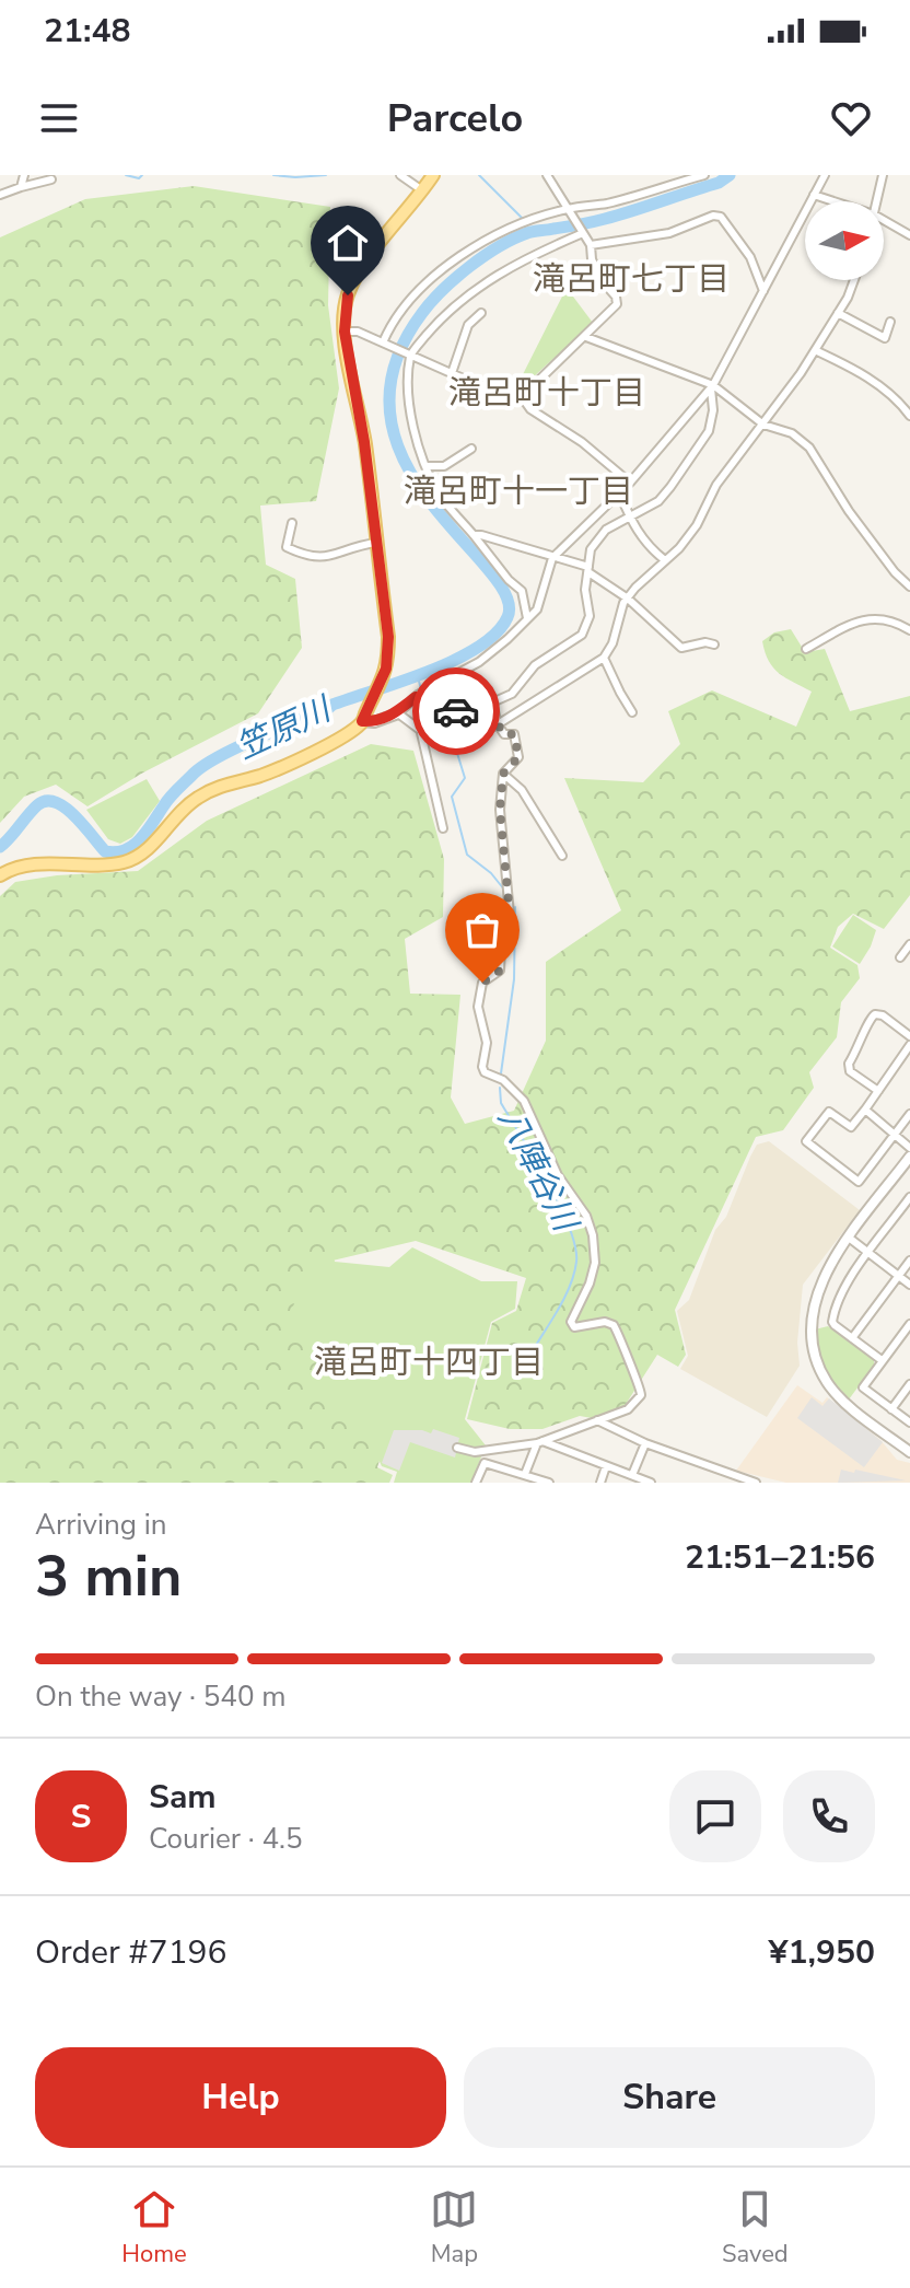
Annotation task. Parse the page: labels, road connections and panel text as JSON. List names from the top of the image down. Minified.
{"districts":["滝呂町七丁目","滝呂町十丁目","滝呂町十一丁目","滝呂町十四丁目"],"water":["笠原川","八陣谷川"],"north":"right","page":{"status":"21:48","header":"Parcelo","heading":["3 min","Arriving in","21:51–21:56"],"panel":["Sam","Courier · 4.5","Order #7196","¥1,950"],"bar":"On the way · 540 m","round":"S","buttons":["Help","Share"],"tabs":["Home","Map","Saved"]}}
